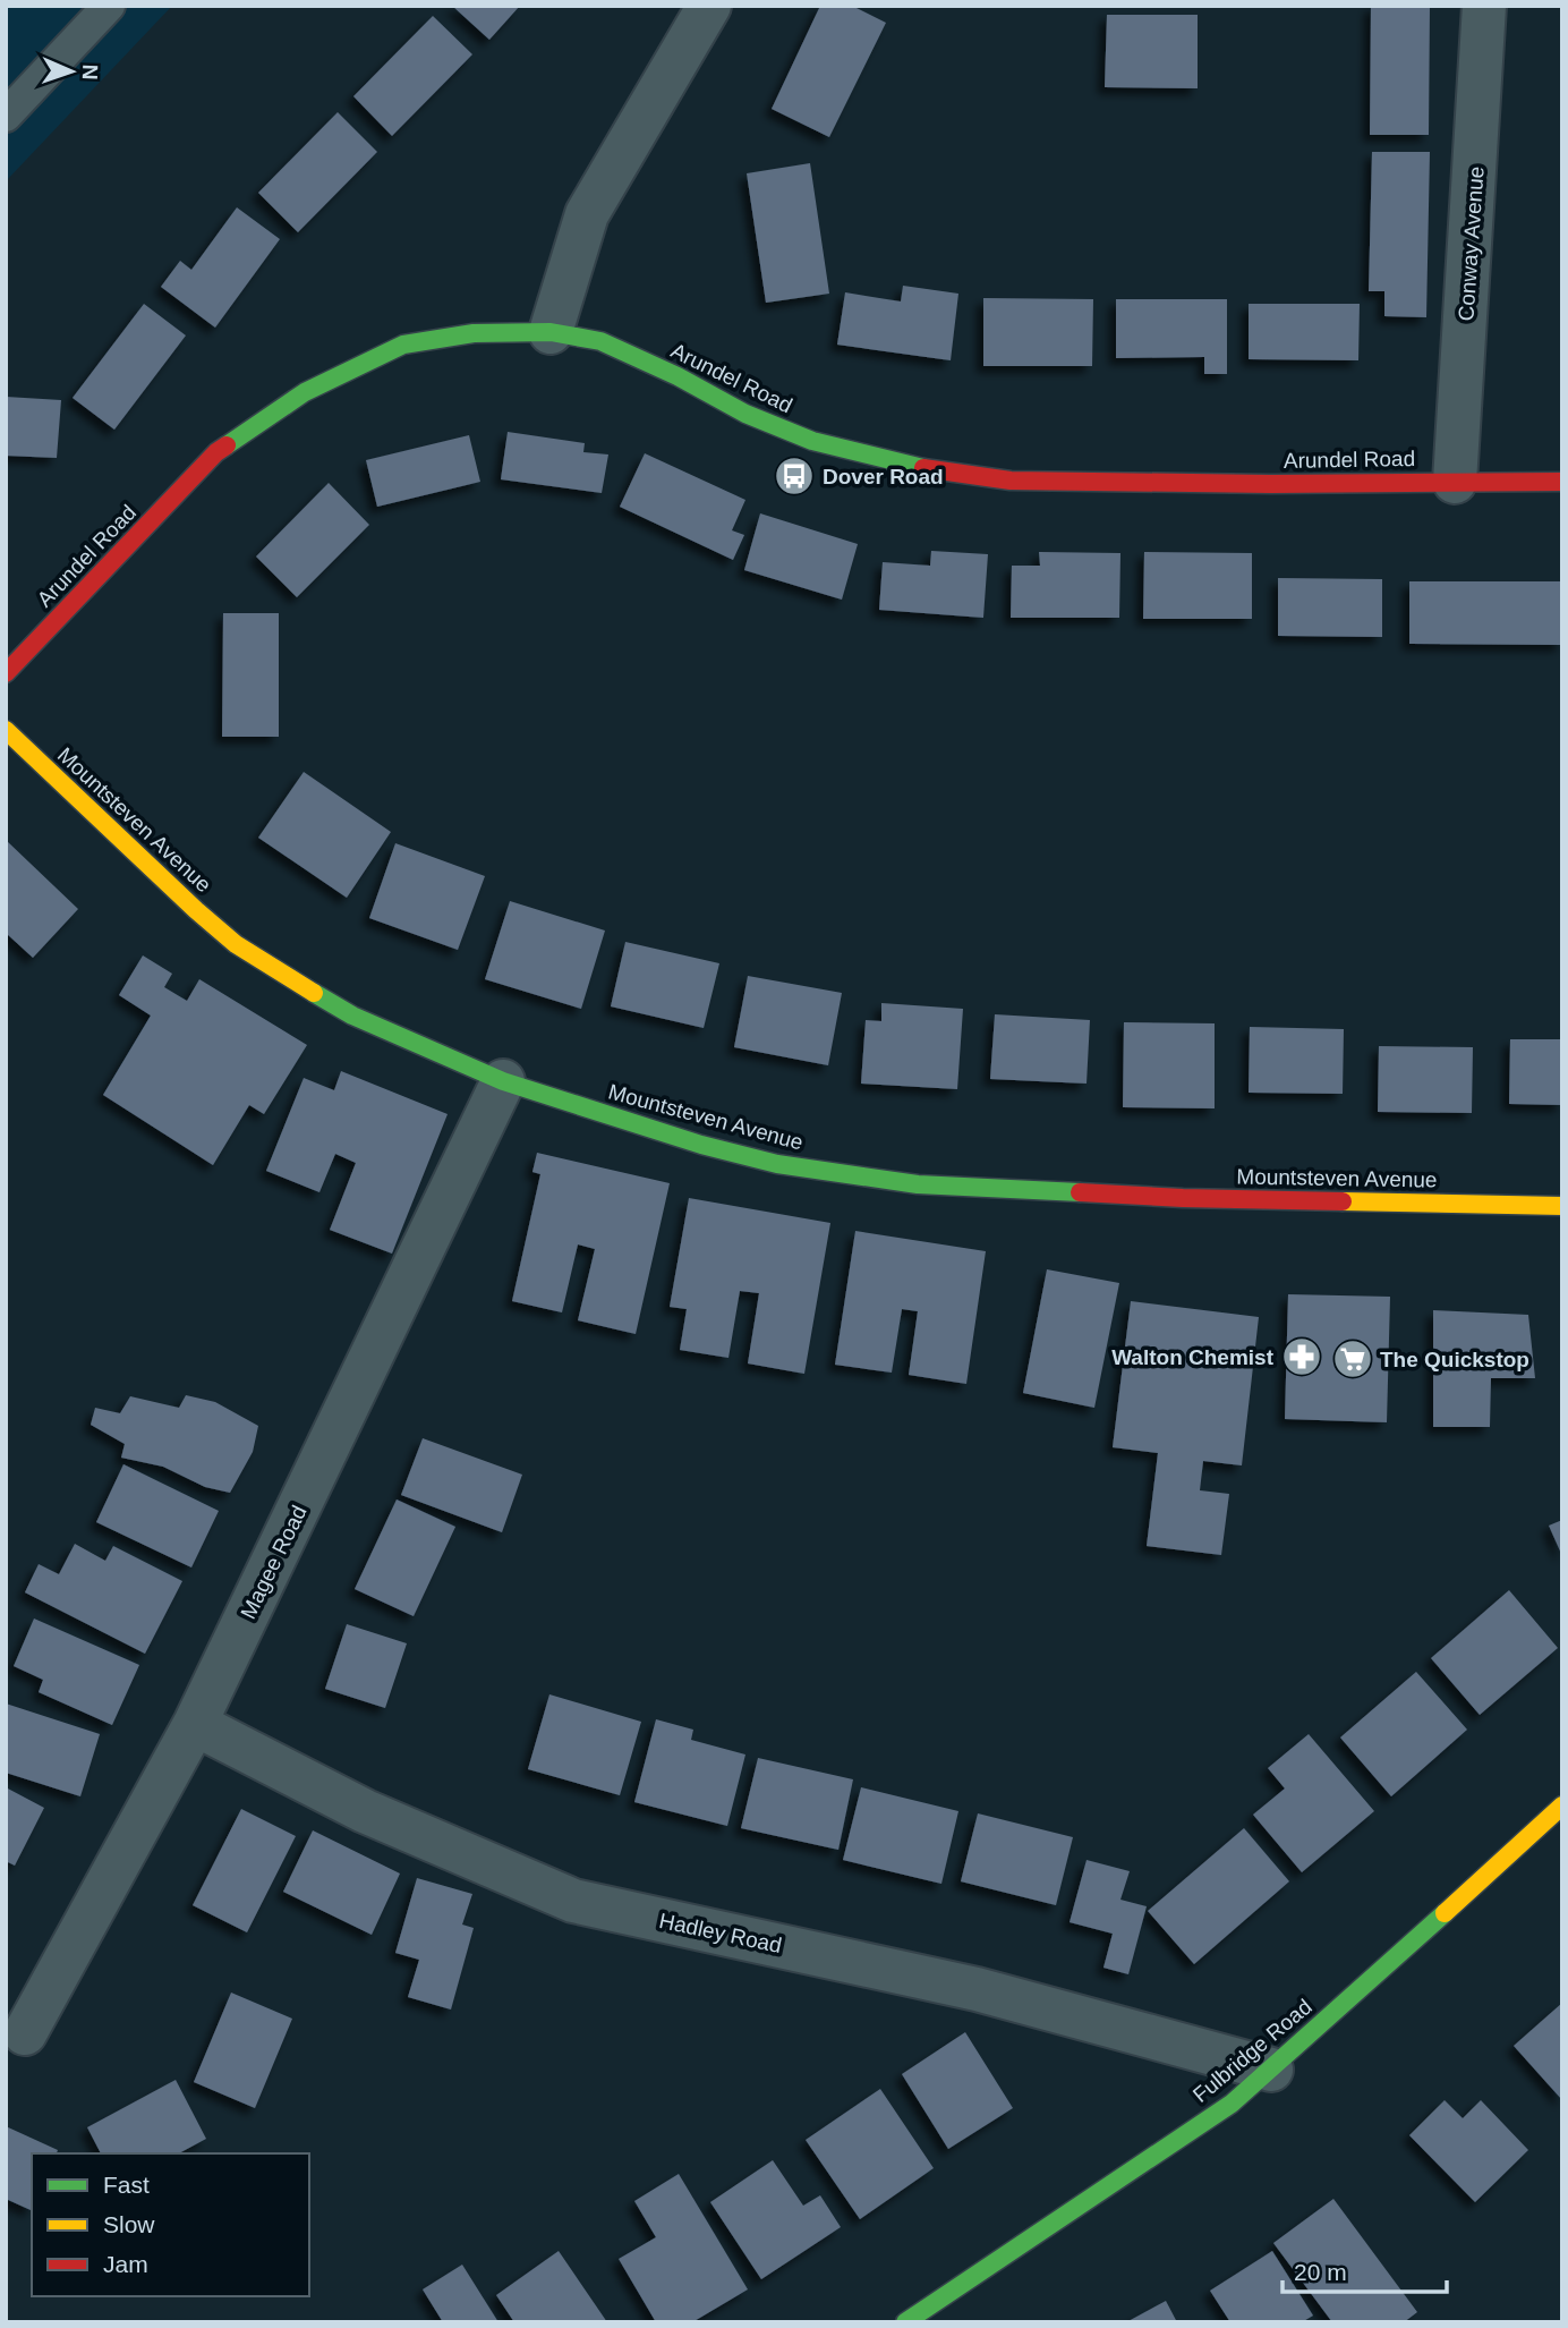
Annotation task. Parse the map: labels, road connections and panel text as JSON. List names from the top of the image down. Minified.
{"streets":{"street":["Conway Avenue","Arundel Road","Mountsteven Avenue","Magee Road","Hadley Road","Fulbridge Road"]},"crossings":[["Conway Avenue","Arundel Road"],["Mountsteven Avenue","Magee Road"],["Magee Road","Hadley Road"],["Hadley Road","Fulbridge Road"]],"places":{"bus stop":["Dover Road"],"pharmacy":["Walton Chemist"],"supermarket":["The Quickstop"]},"legend":["Fast","Slow","Jam"],"scale_bar":"20 m","north":"right"}
